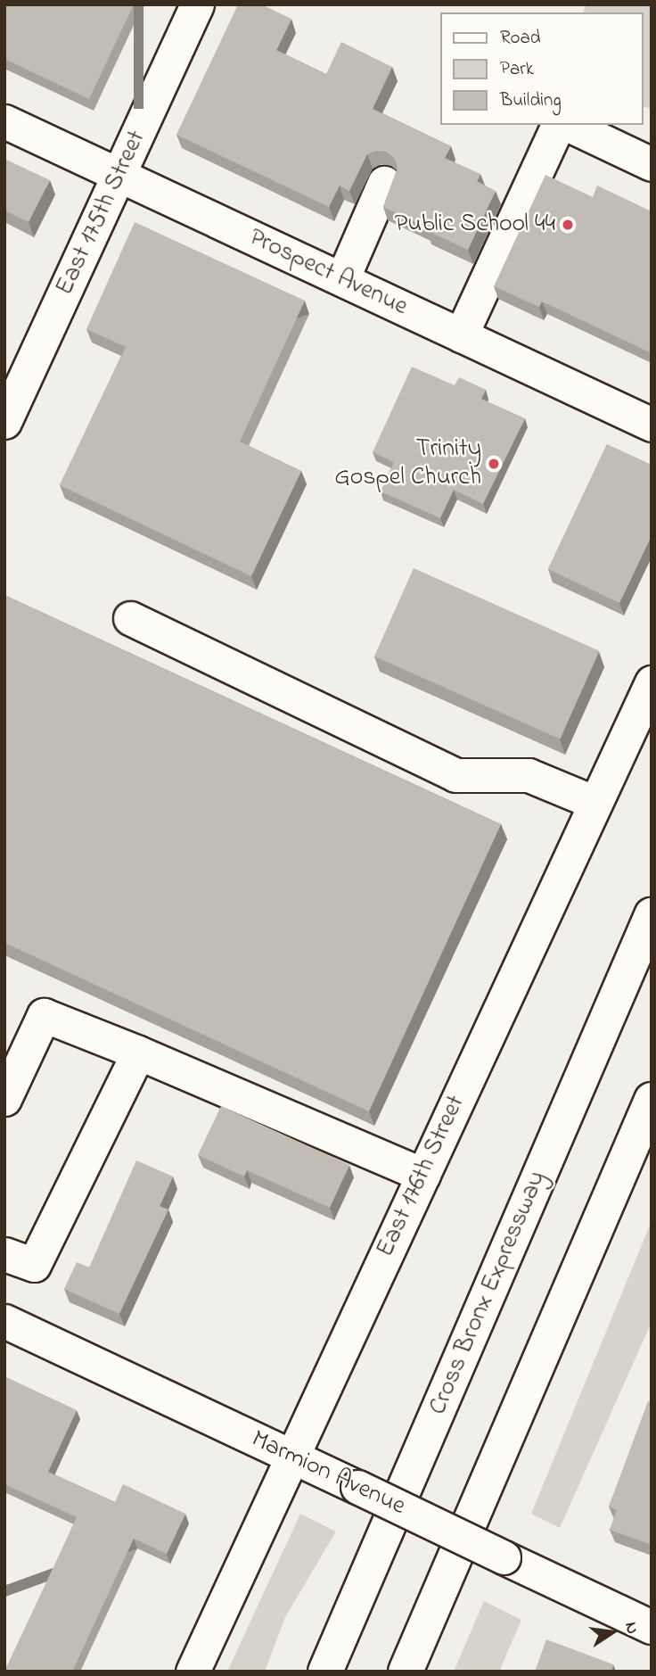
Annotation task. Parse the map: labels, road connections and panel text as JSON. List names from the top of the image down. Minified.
{"streets":{"highway":["Cross Bronx Expressway"],"street":["East 175th Street","Prospect Avenue","East 176th Street","Marmion Avenue"]},"crossings":[["East 175th Street","Prospect Avenue"],["East 176th Street","Marmion Avenue"]],"places":["Public School 44","Trinity Gospel Church"],"legend":["Road","Park","Building"],"north":"right"}
